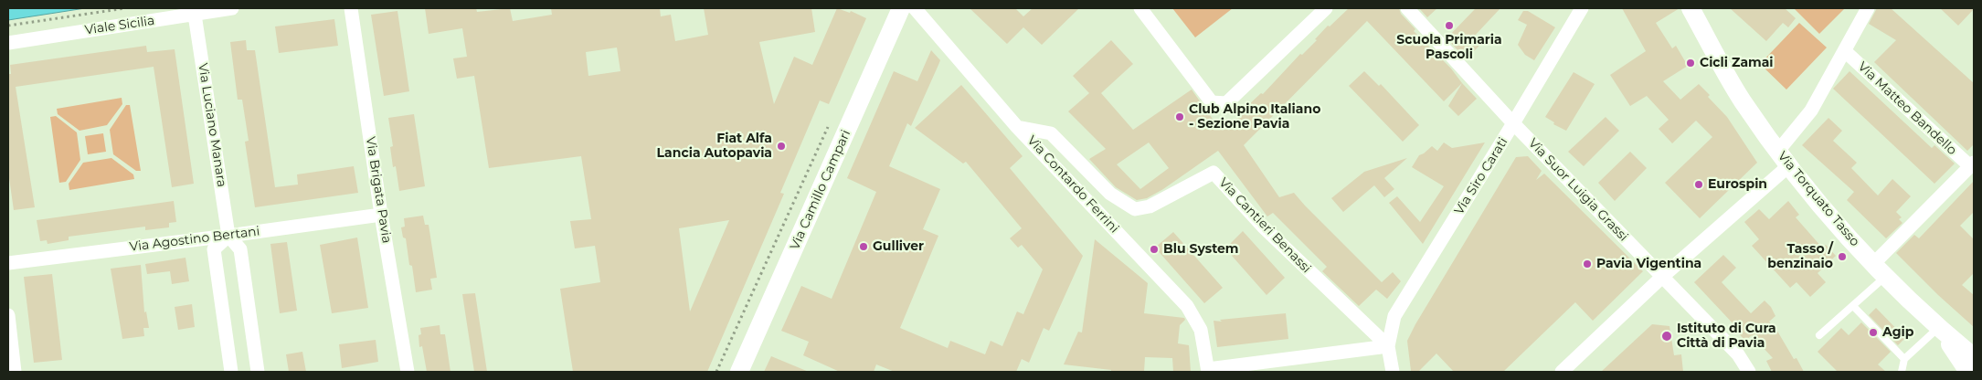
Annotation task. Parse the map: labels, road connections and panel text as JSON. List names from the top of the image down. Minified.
{"streets":{"street":["Viale Sicilia","Via Matteo Bandello","Via Luciano Manara","Via Siro Carati","Via Contardo Ferrini","Via Brigata Pavia","Via Camillo Campari","Via Suor Luigia Grassi","Via Torquato Tasso","Via Cantieri Benassi","Via Agostino Bertani"]},"crossings":[["Viale Sicilia","Via Luciano Manara"],["Via Luciano Manara","Via Agostino Bertani"],["Via Siro Carati","Via Suor Luigia Grassi"],["Via Siro Carati","Via Cantieri Benassi"],["Via Contardo Ferrini","Via Cantieri Benassi"],["Via Brigata Pavia","Via Agostino Bertani"]],"places":["Scuola Primaria Pascoli","Cicli Zamai","Club Alpino Italiano - Sezione Pavia","Fiat Alfa Lancia Autopavia","Eurospin","Gulliver","Blu System","Tasso / benzinaio","Pavia Vigentina","Agip","Istituto di Cura Città di Pavia"]}
